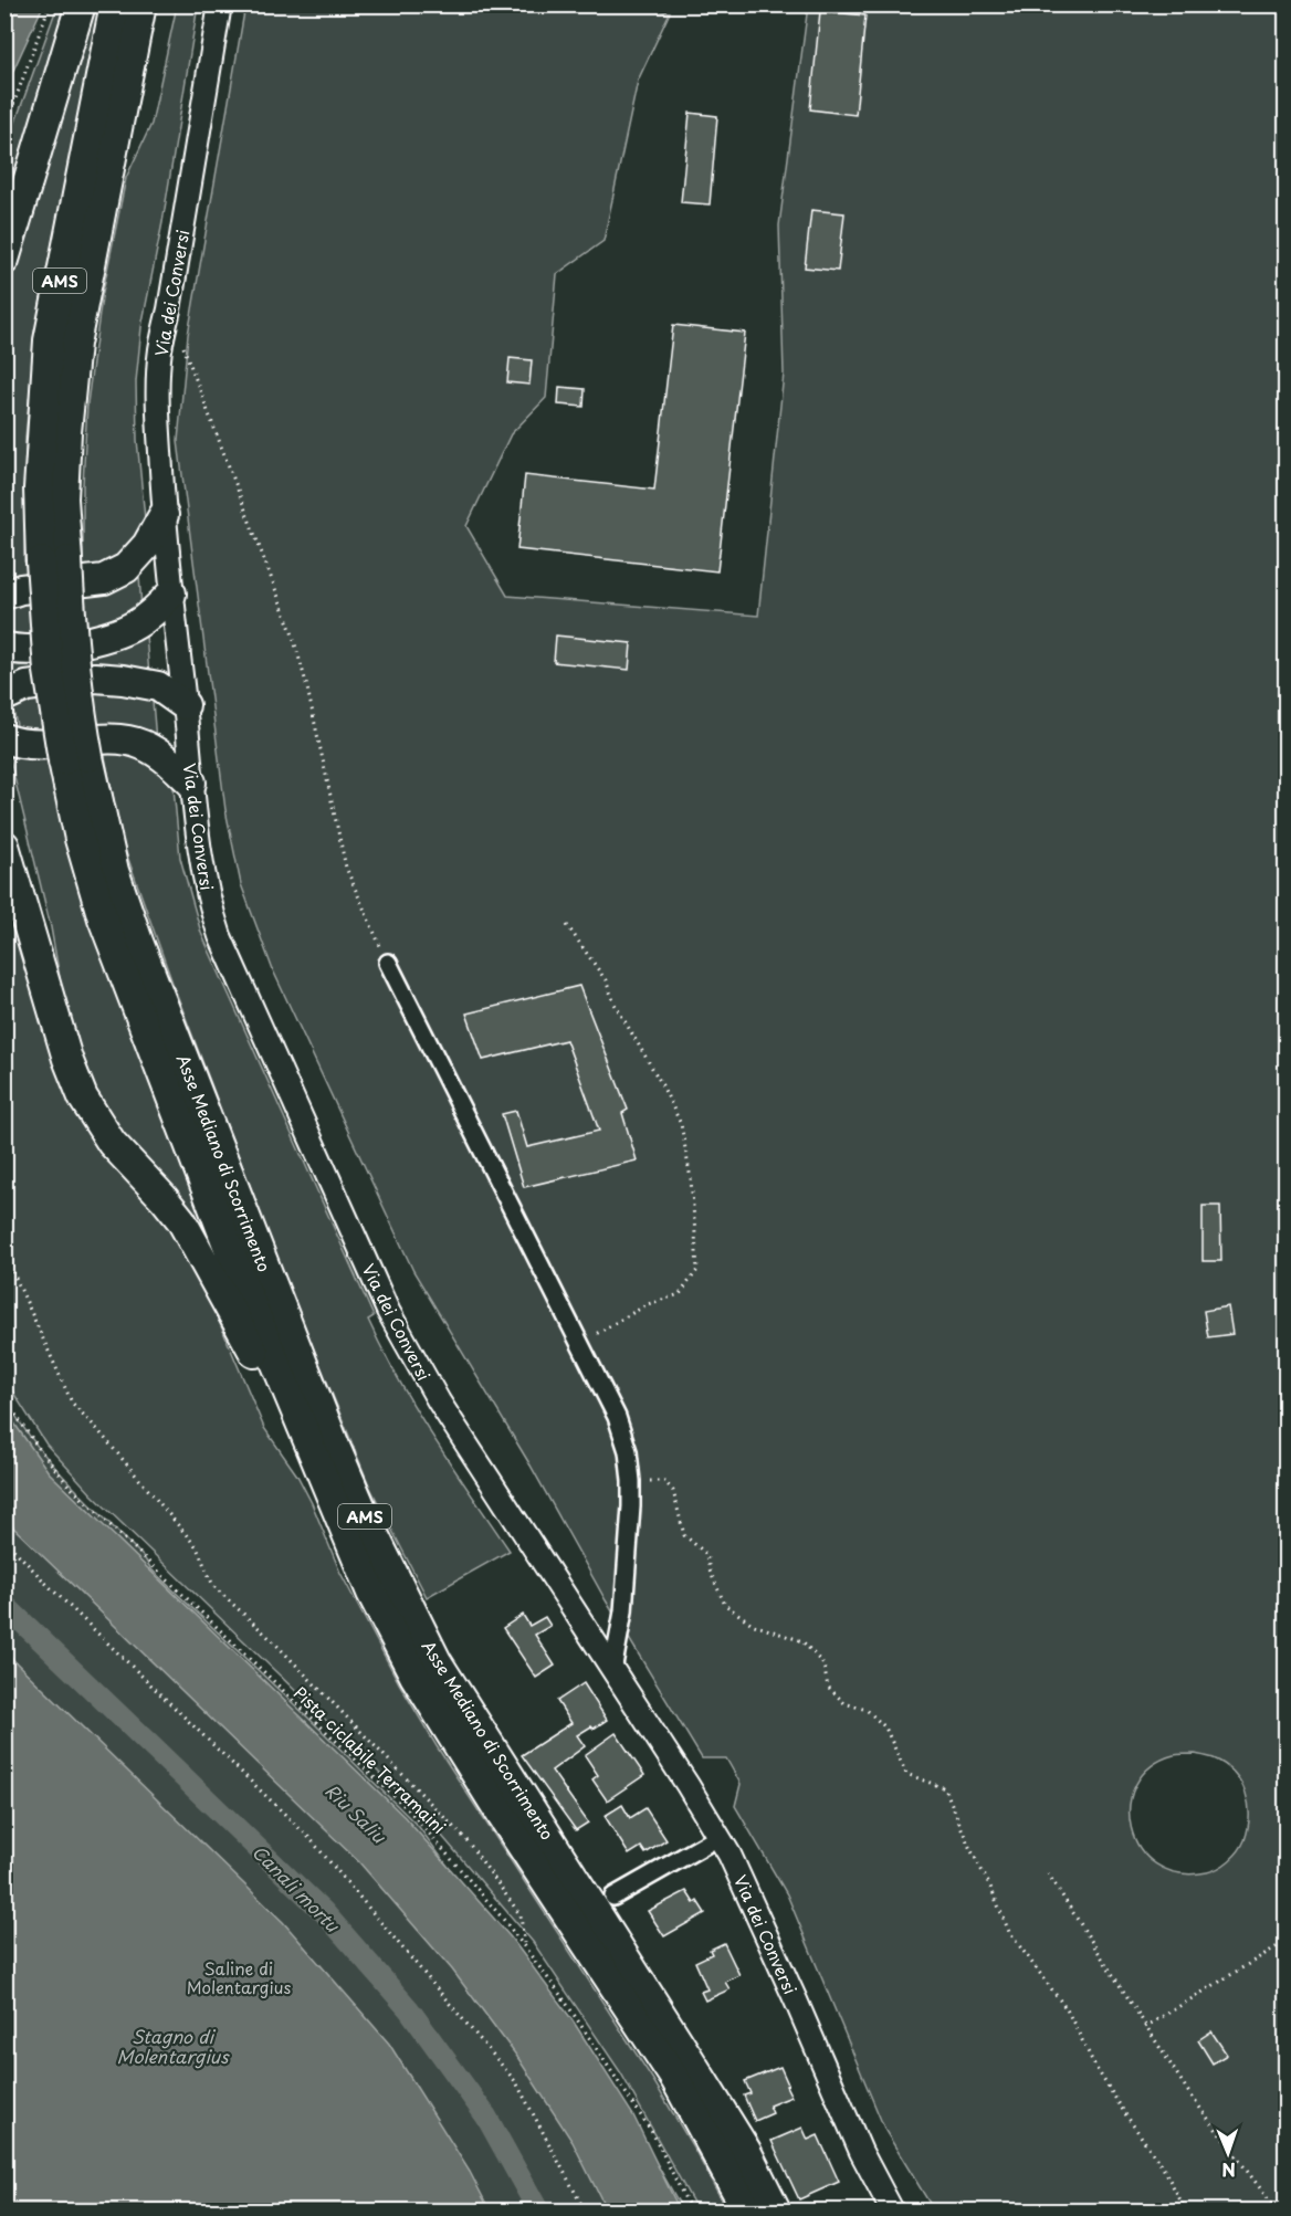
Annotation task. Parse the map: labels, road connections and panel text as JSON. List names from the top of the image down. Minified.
{"streets":{"highway":["AMS","Asse Mediano di Scorrimento"],"street":["Via dei Conversi"],"path":["Pista ciclabile Terramaini"]},"water":["Riu Saliu","Canali mortu","Stagno di Molentargius"],"parks":["Saline di Molentargius"],"north":"bottom"}
